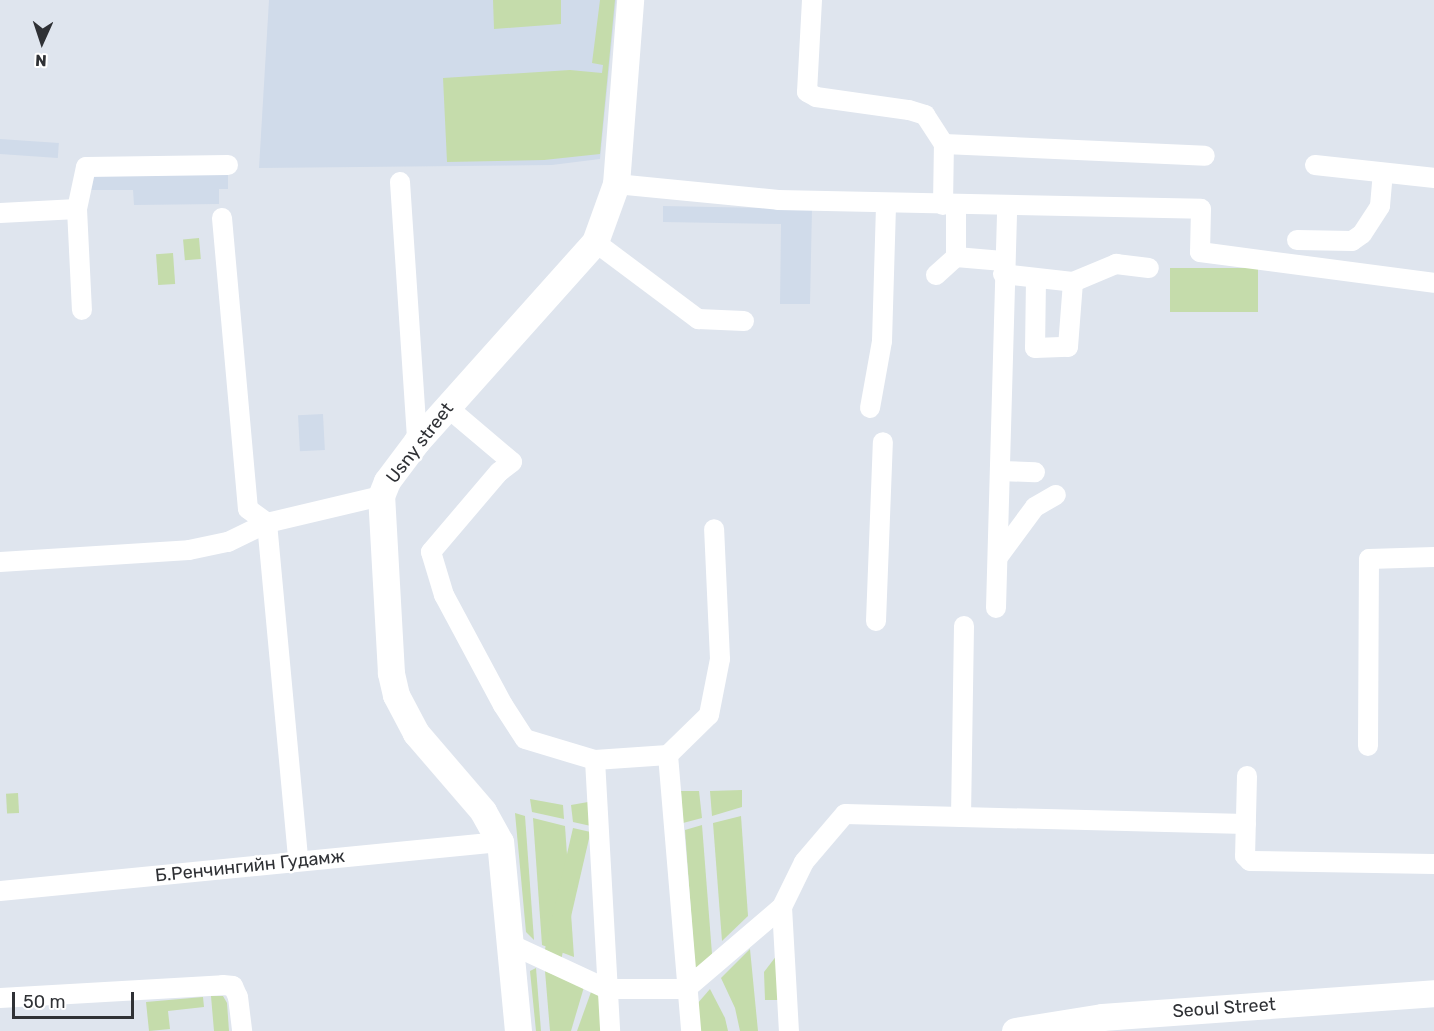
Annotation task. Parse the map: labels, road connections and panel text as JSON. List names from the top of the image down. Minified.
{"streets":{"main road":["Usny street","Seoul Street"],"street":["Б.Ренчингийн Гудамж"]},"crossings":[["Usny street","Б.Ренчингийн Гудамж"]],"scale_bar":"50 m","north":"bottom"}
